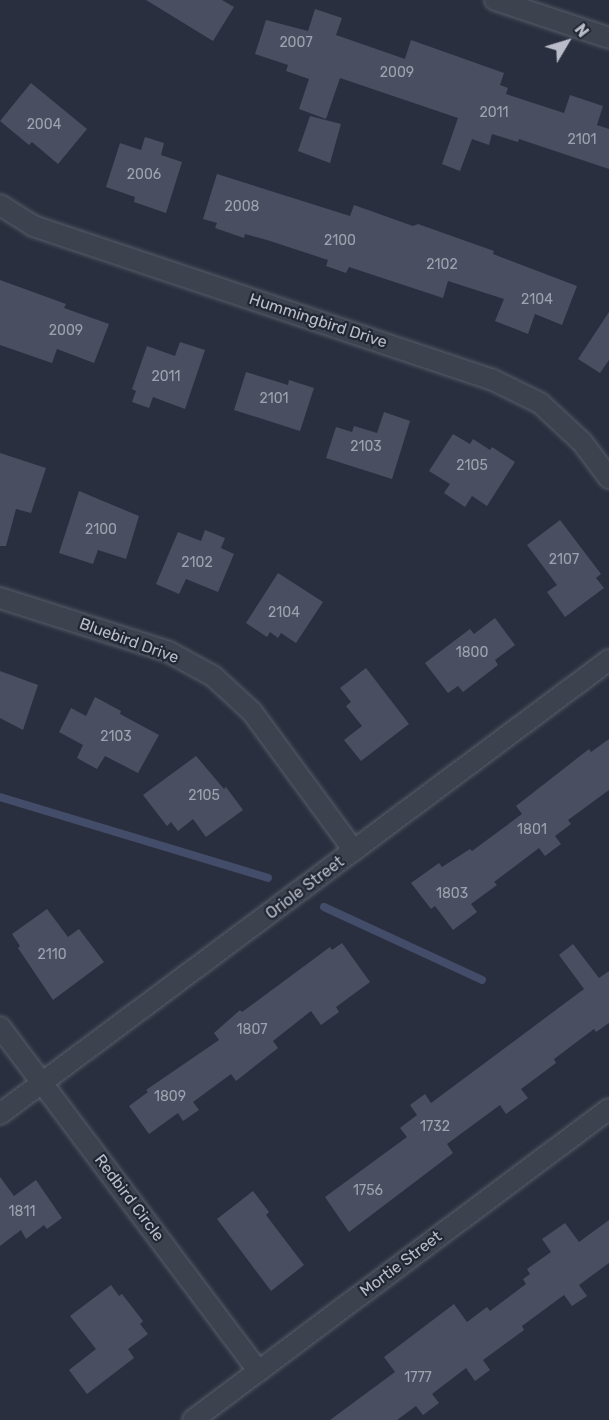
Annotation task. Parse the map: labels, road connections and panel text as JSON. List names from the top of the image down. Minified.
{"streets":{"street":["Hummingbird Drive","Bluebird Drive","Oriole Street","Redbird Circle","Mortie Street"]},"crossings":[["Bluebird Drive","Oriole Street"],["Oriole Street","Redbird Circle"],["Redbird Circle","Mortie Street"]],"house_numbers":["2007","2009","2011","2004","2101","2006","2008","2100","2102","2104","2009","2011","2101","2103","2105","2100","2107","2102","2104","1800","2103","2105","1801","1803","2110","1807","1809","1732","1756","1811","1777"],"north":"top right"}
